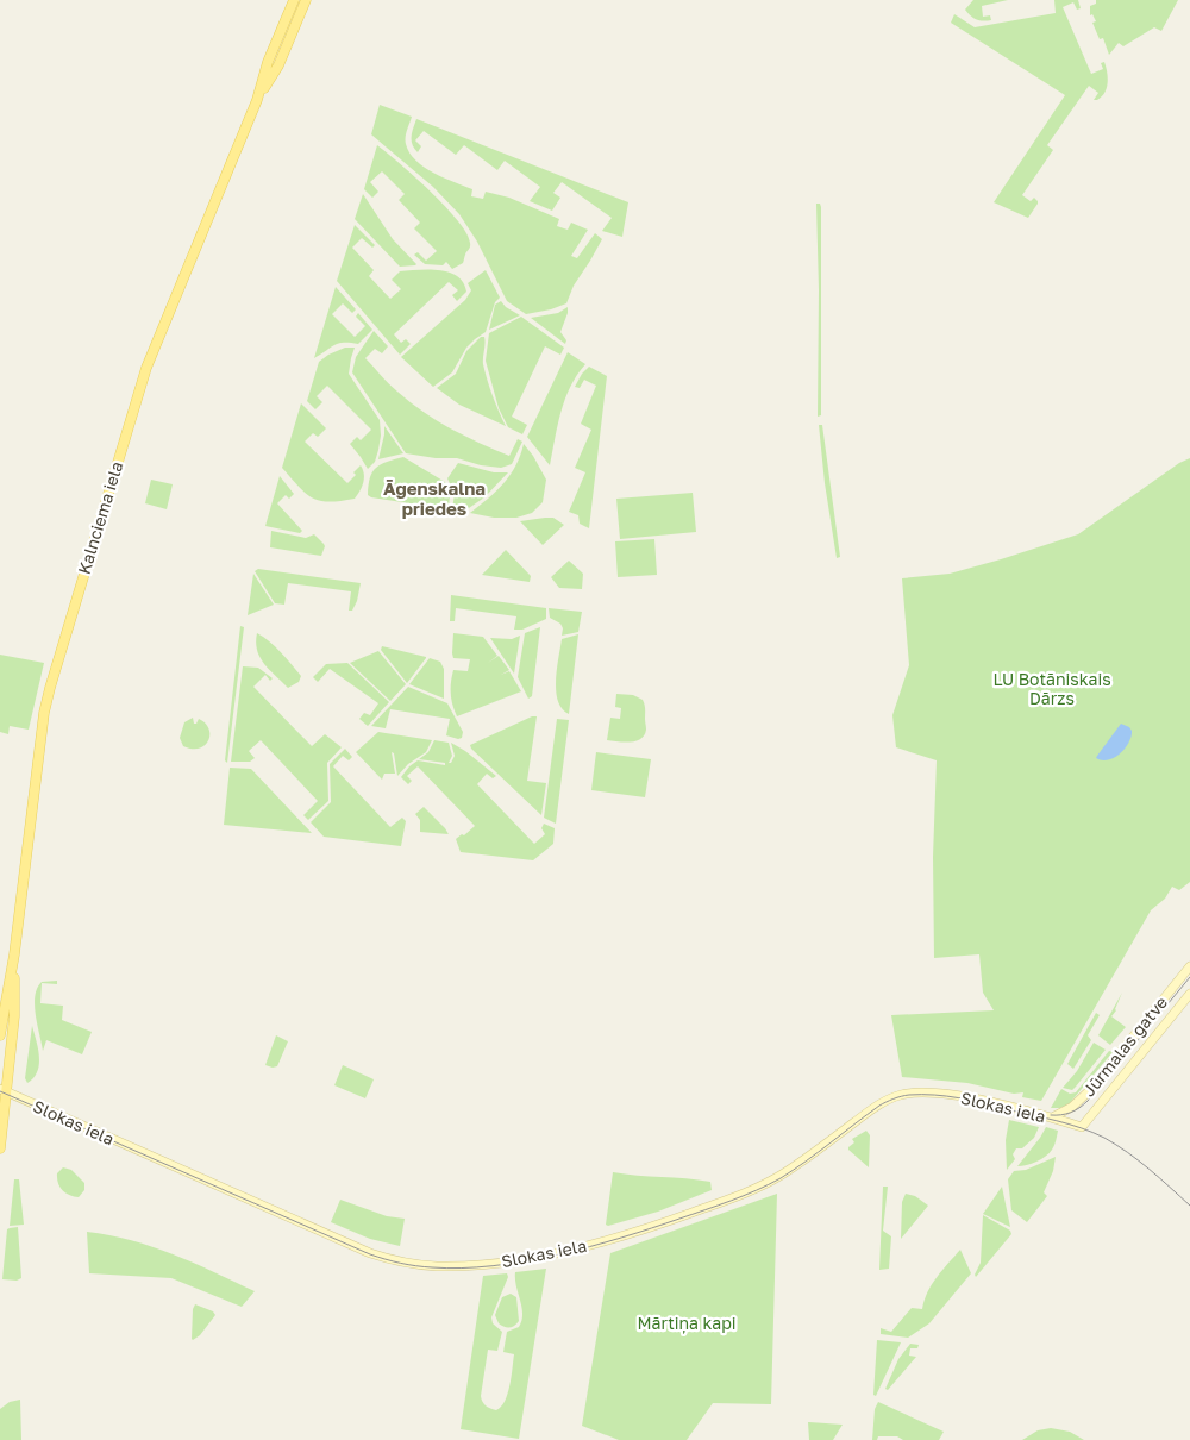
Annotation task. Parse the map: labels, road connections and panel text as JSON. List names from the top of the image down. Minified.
{"streets":{"main road":["Kalnciema iela","Jūrmalas gatve","Slokas iela"]},"crossings":[["Kalnciema iela","Slokas iela"],["Jūrmalas gatve","Slokas iela"]],"districts":["Āgenskalna priedes"],"parks":["LU Botāniskais Dārzs","Mārtiņa kapi"]}
